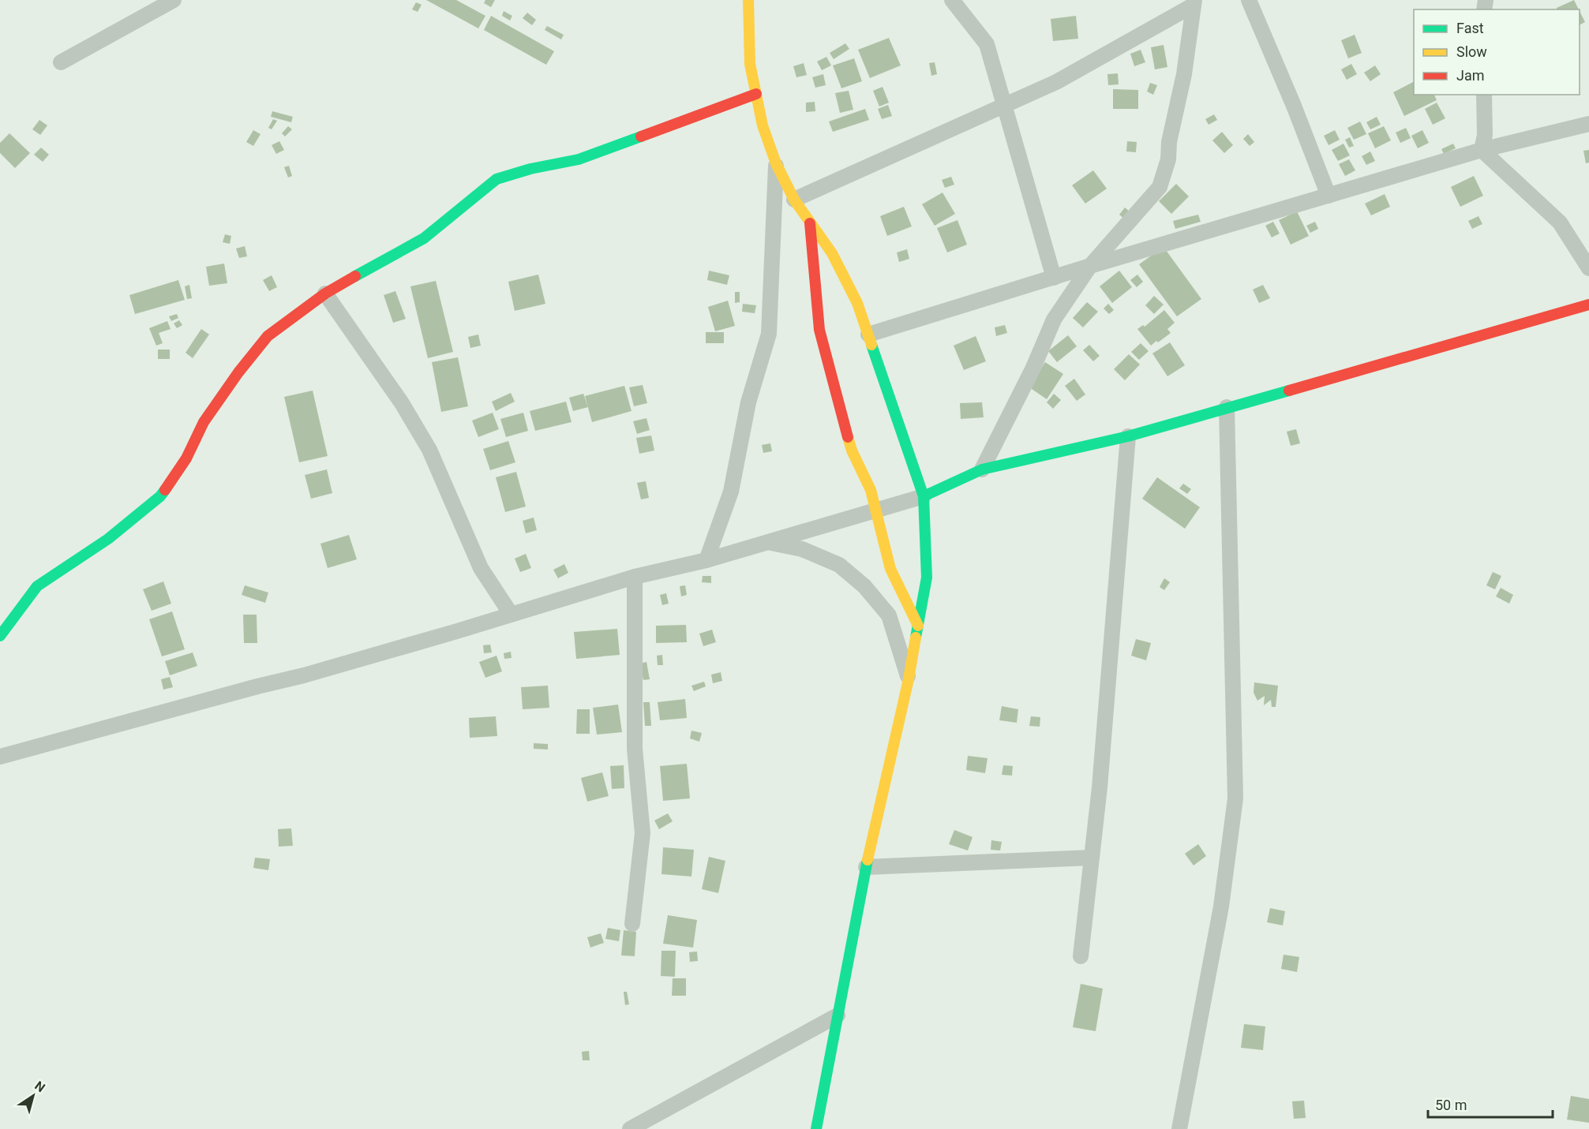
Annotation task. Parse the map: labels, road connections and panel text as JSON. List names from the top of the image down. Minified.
{"legend":["Fast","Slow","Jam"],"scale_bar":"50 m","north":"top right"}
